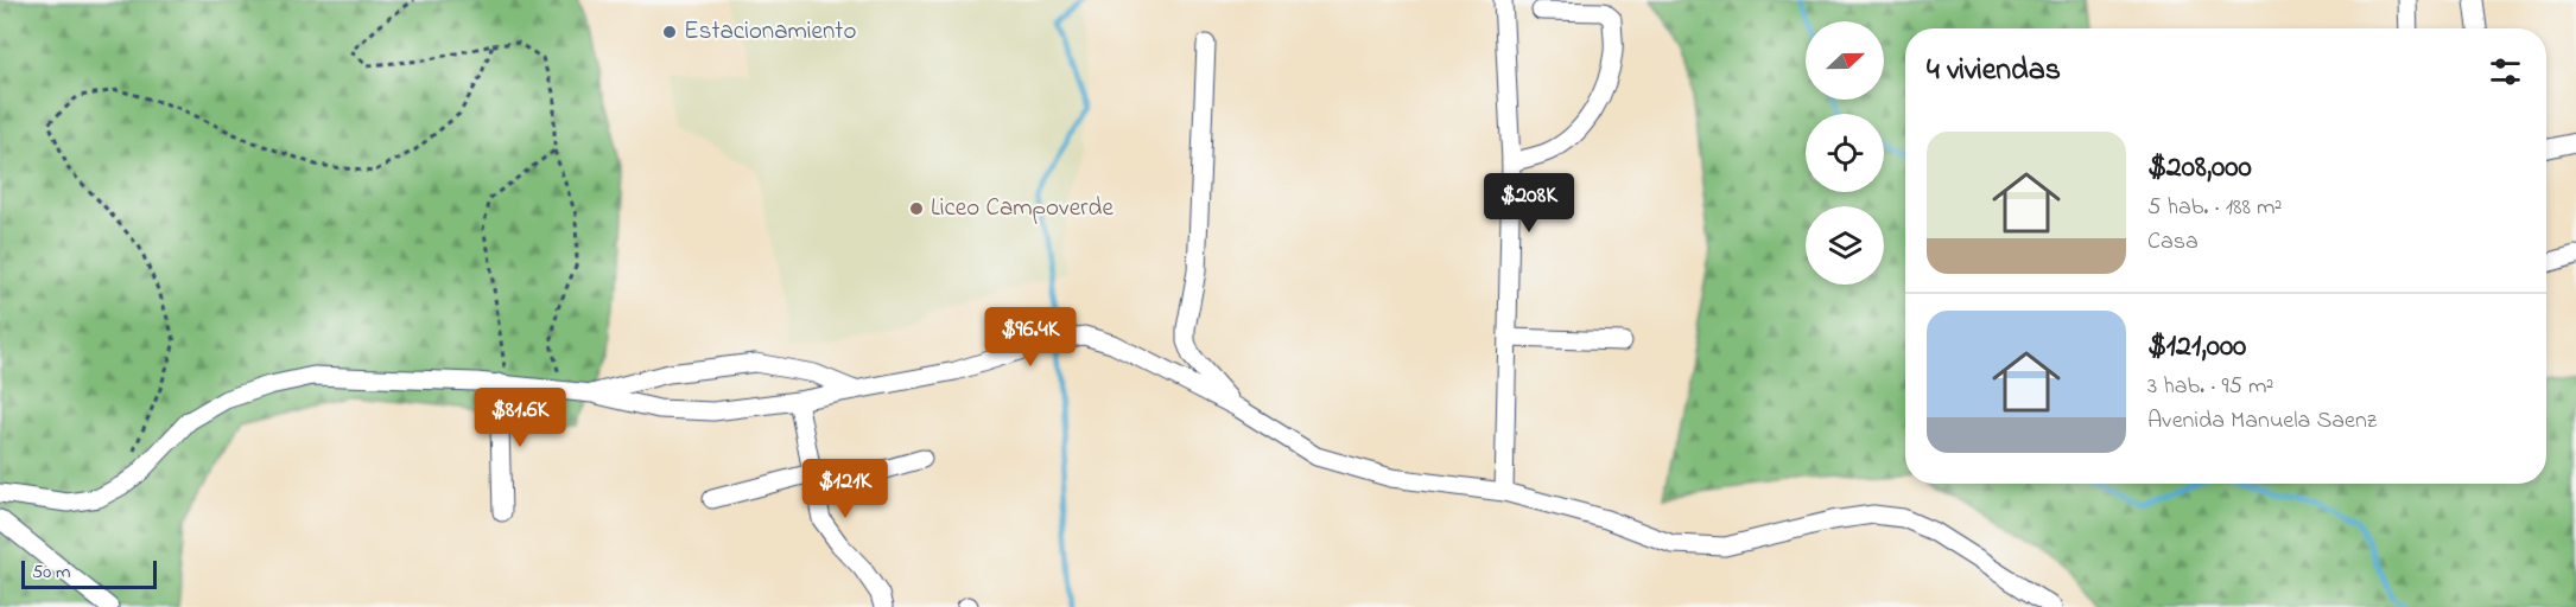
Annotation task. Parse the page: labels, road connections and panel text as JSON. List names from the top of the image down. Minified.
{"places":["Estacionamiento","Liceo Campoverde"],"scale_bar":"50 m","north":"right","page":{"heading":"4 viviendas","list":[{"name":"$208,000","note":"5 hab. · 188 m² · Casa"},{"name":"$121,000","note":"3 hab. · 95 m² · Avenida Manuela Saenz"}],"price":["$208K","$96.4K","$81.6K","$121K"],"scale":"50 m"}}
